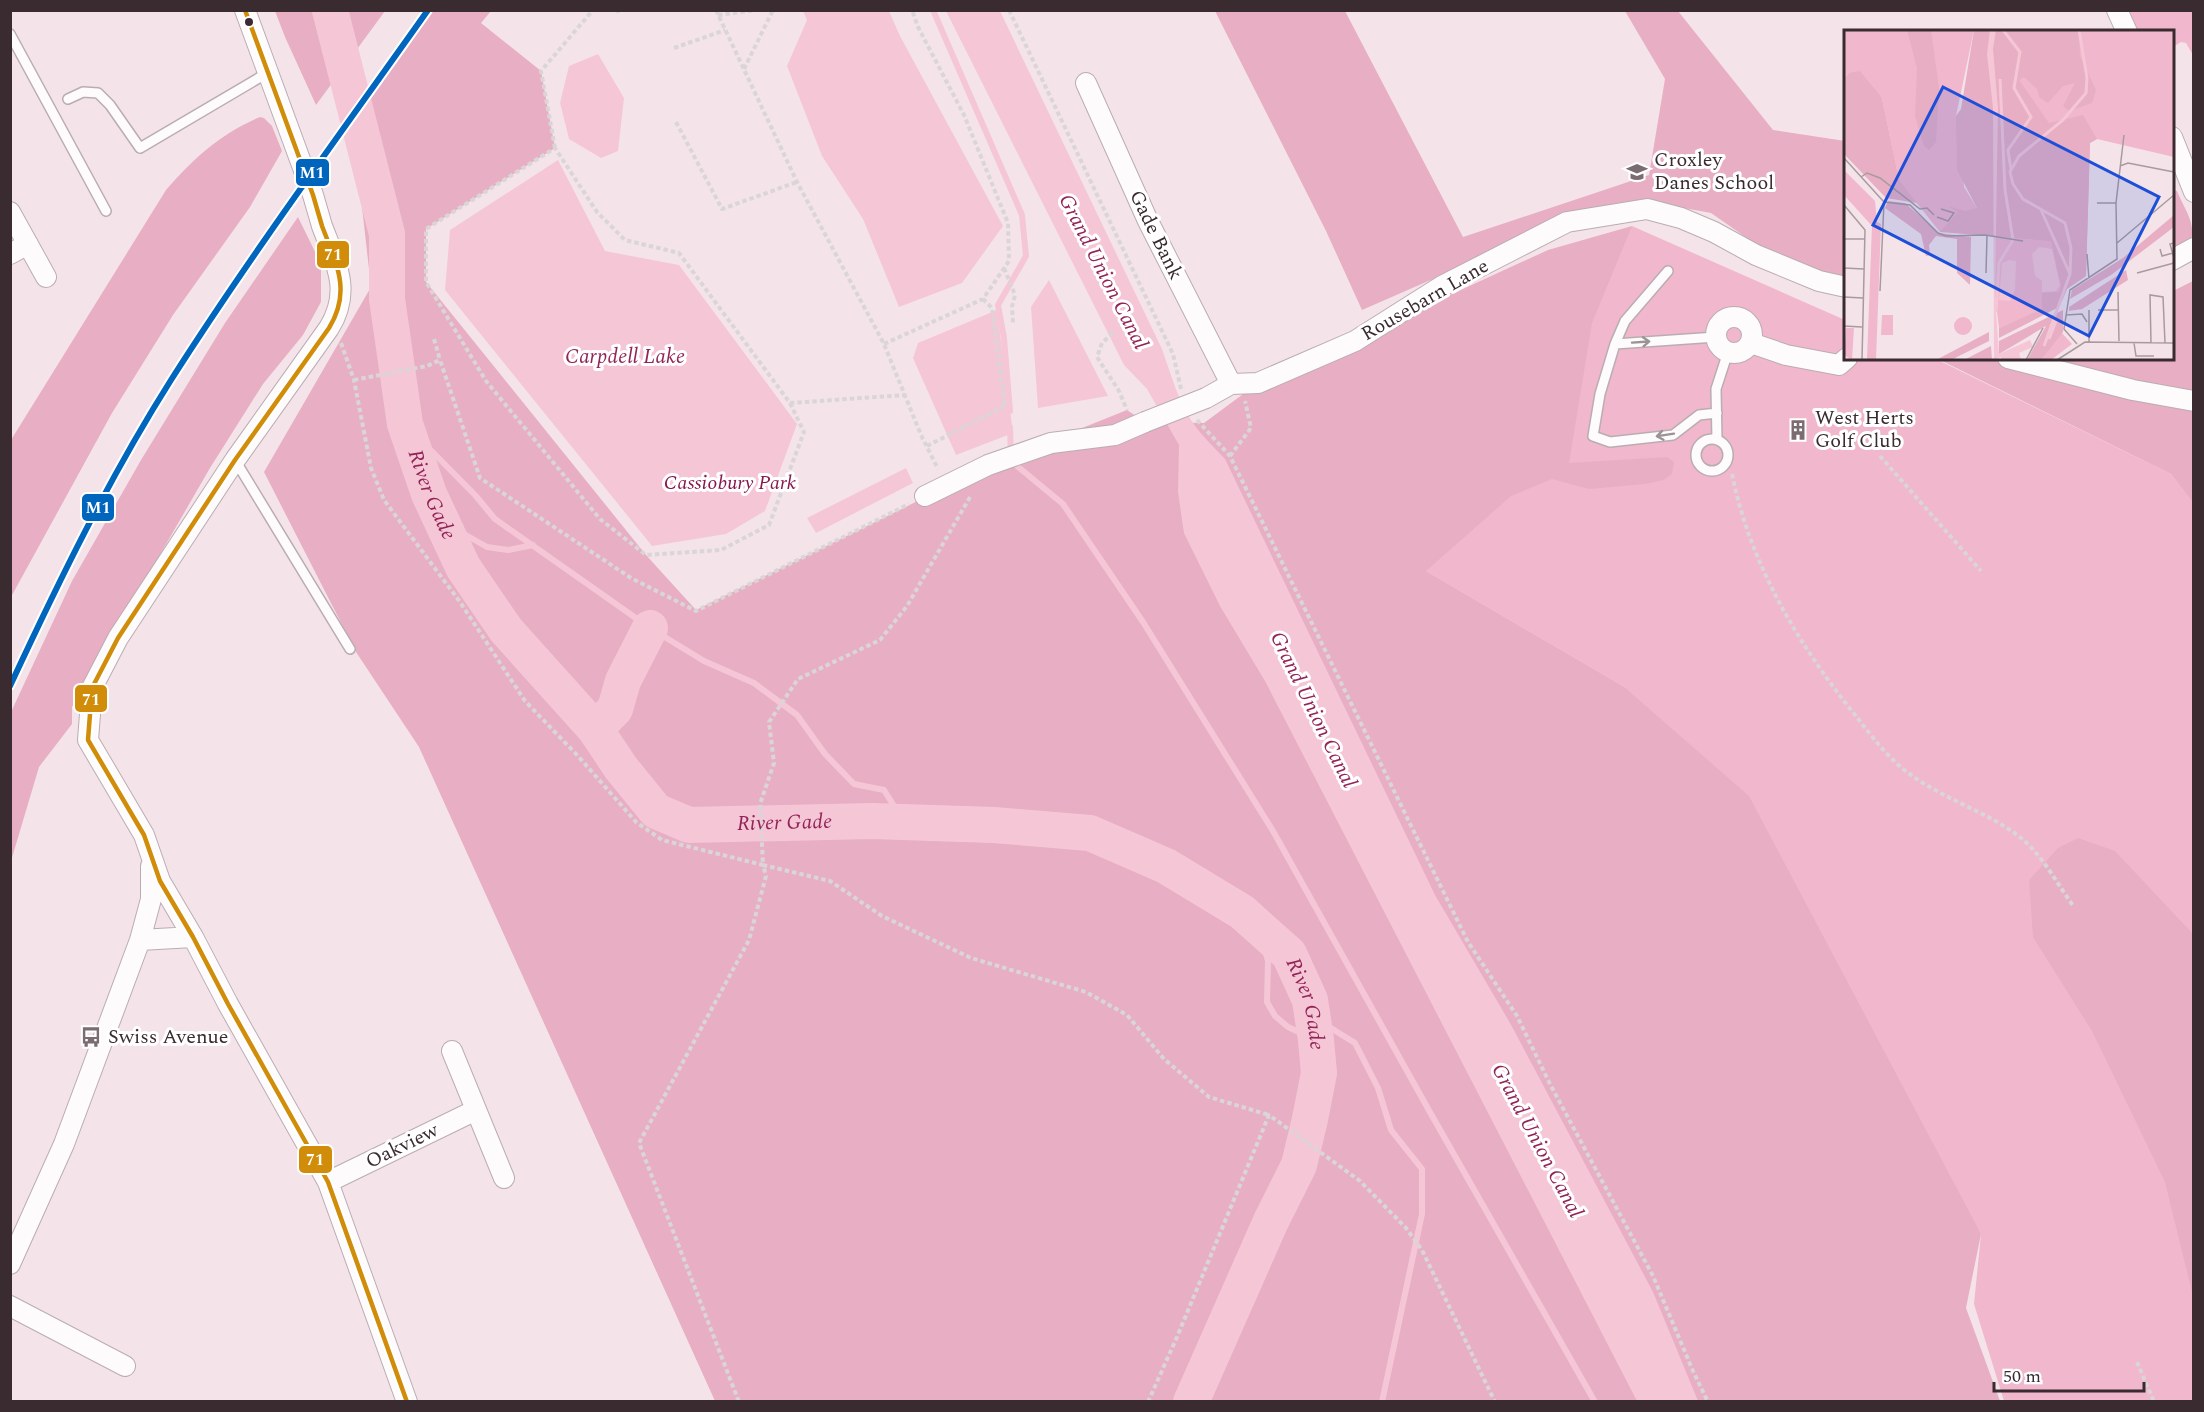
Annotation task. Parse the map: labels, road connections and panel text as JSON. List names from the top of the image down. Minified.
{"streets":{"street":["Gade Bank","Rousebarn Lane","Oakview"]},"crossings":[["Gade Bank","Rousebarn Lane"]],"water":["Grand Union Canal","Carpdell Lake","River Gade"],"parks":["Cassiobury Park"],"places":{"school or university":["Croxley Danes School"],"building":["West Herts Golf Club"],"bus stop":["Swiss Avenue"]},"lines":["transit line M1","transit line 71"],"scale_bar":"50 m"}
